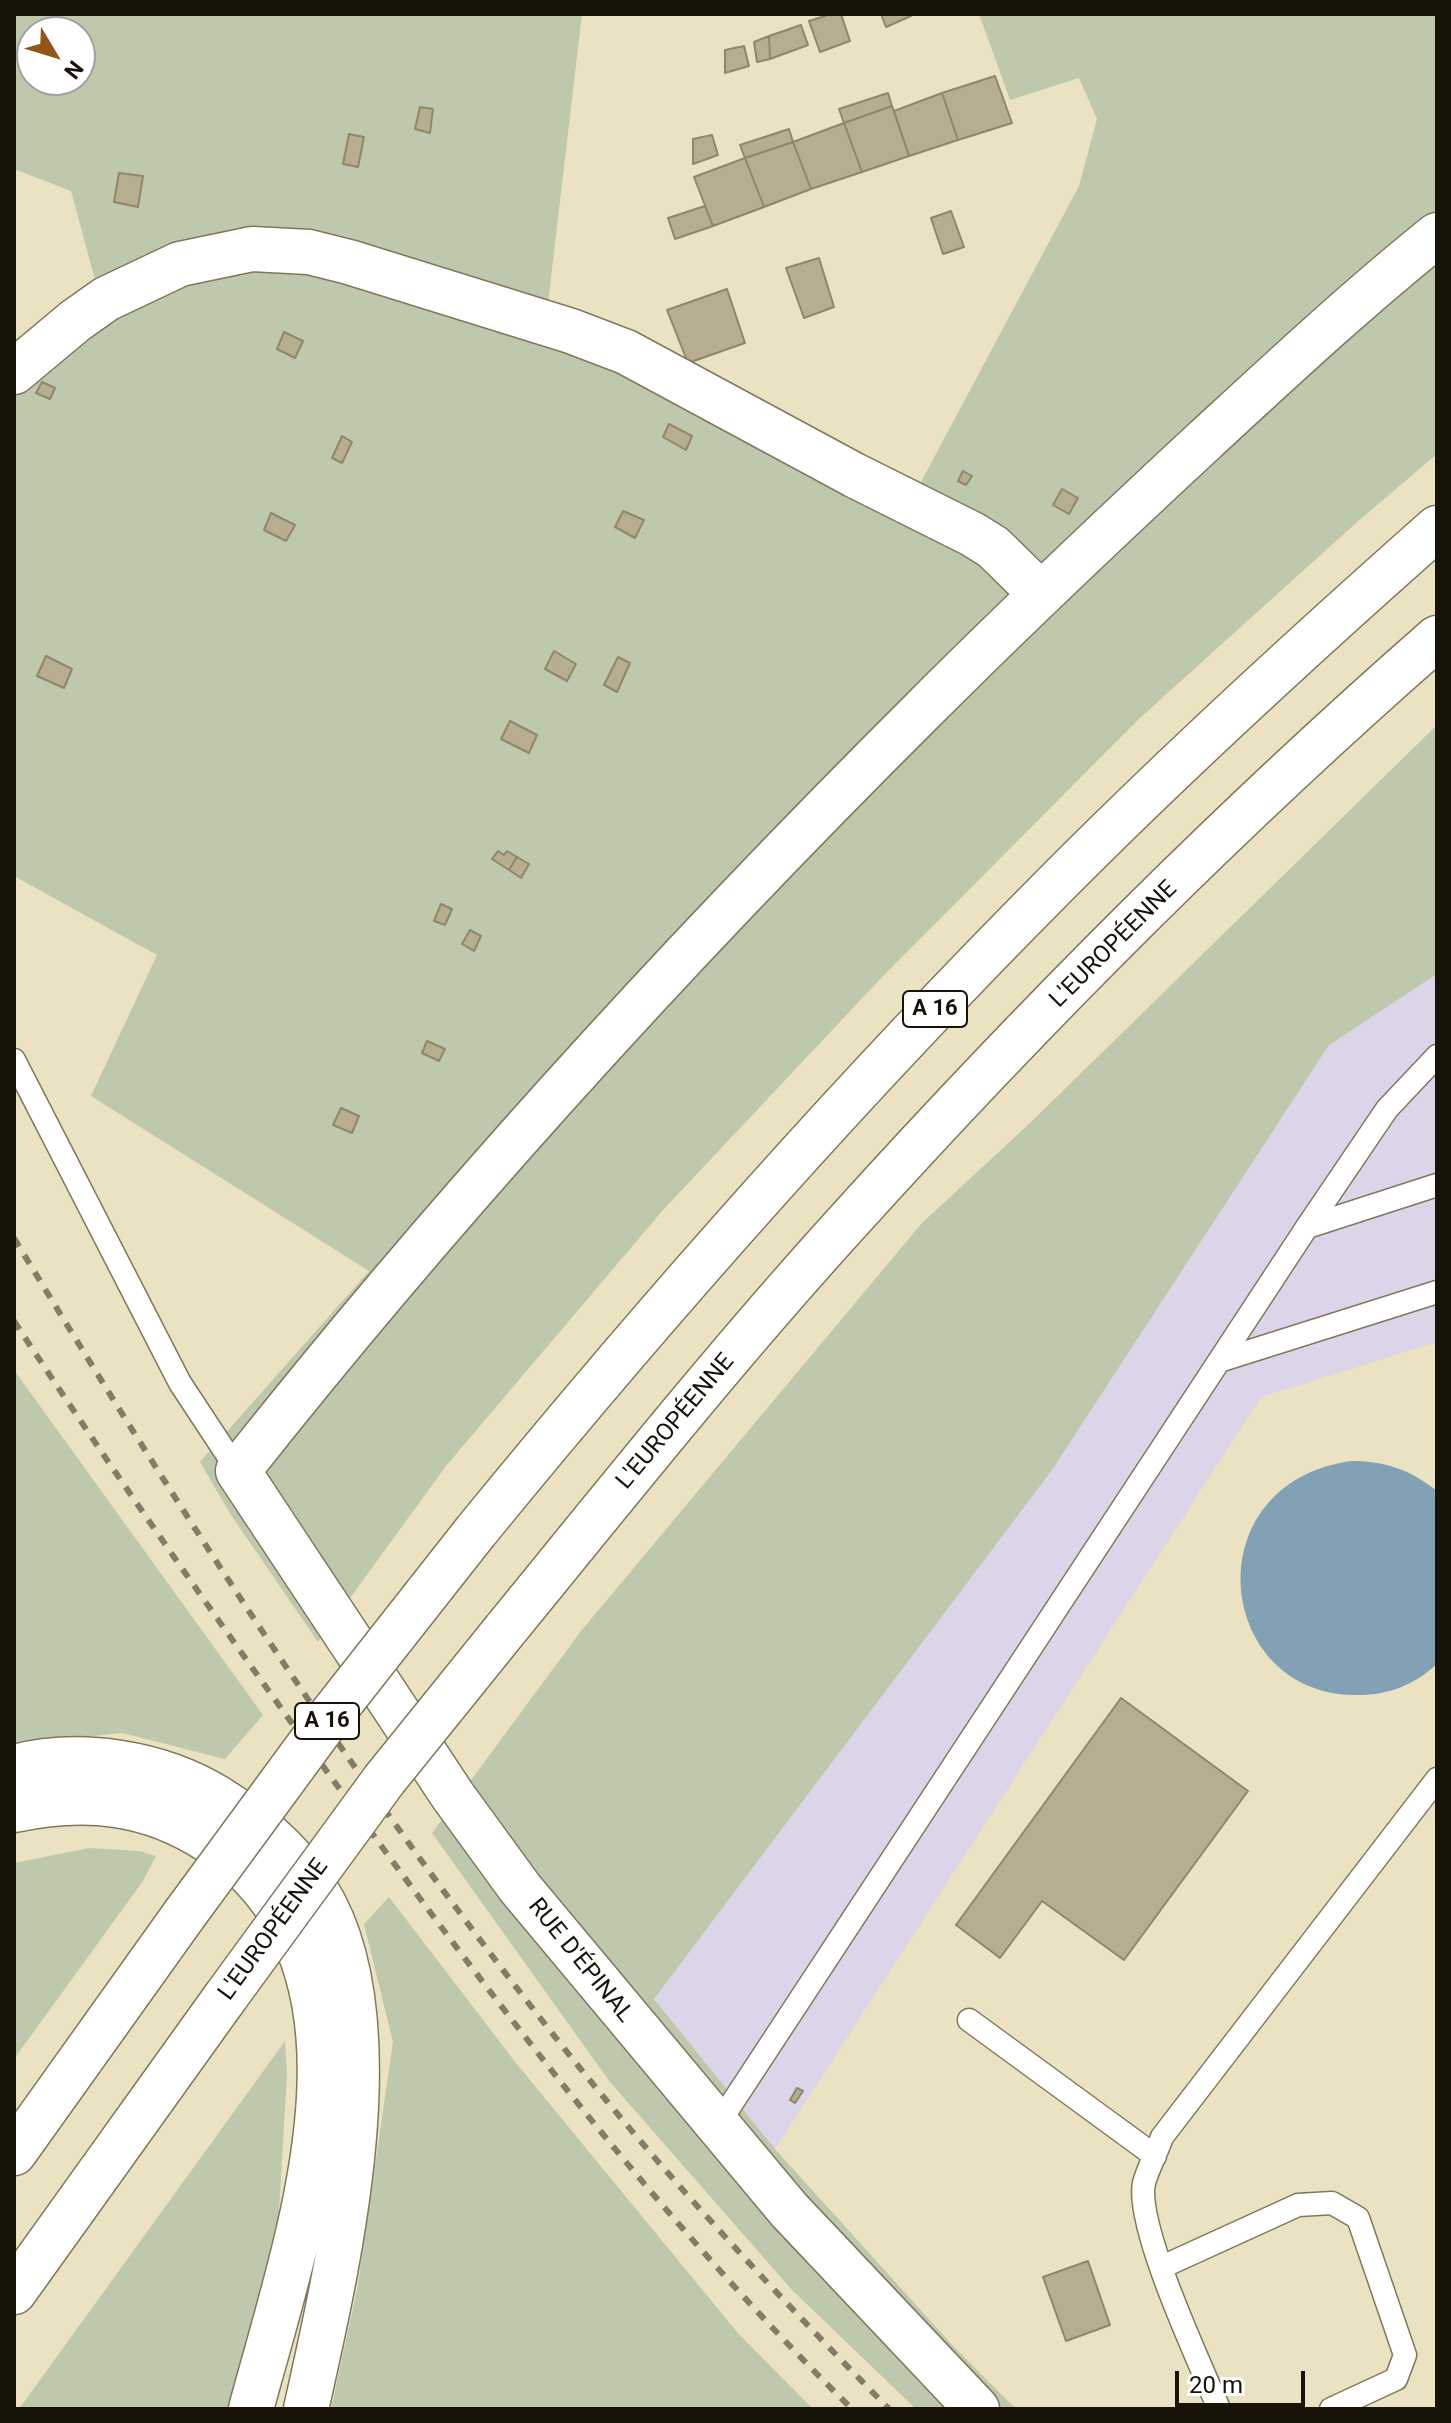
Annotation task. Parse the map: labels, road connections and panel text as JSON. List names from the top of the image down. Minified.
{"streets":{"main road":["L'EUROPÉENNE","A 16","RUE D'ÉPINAL"]},"scale_bar":"20 m","north":"bottom right"}
